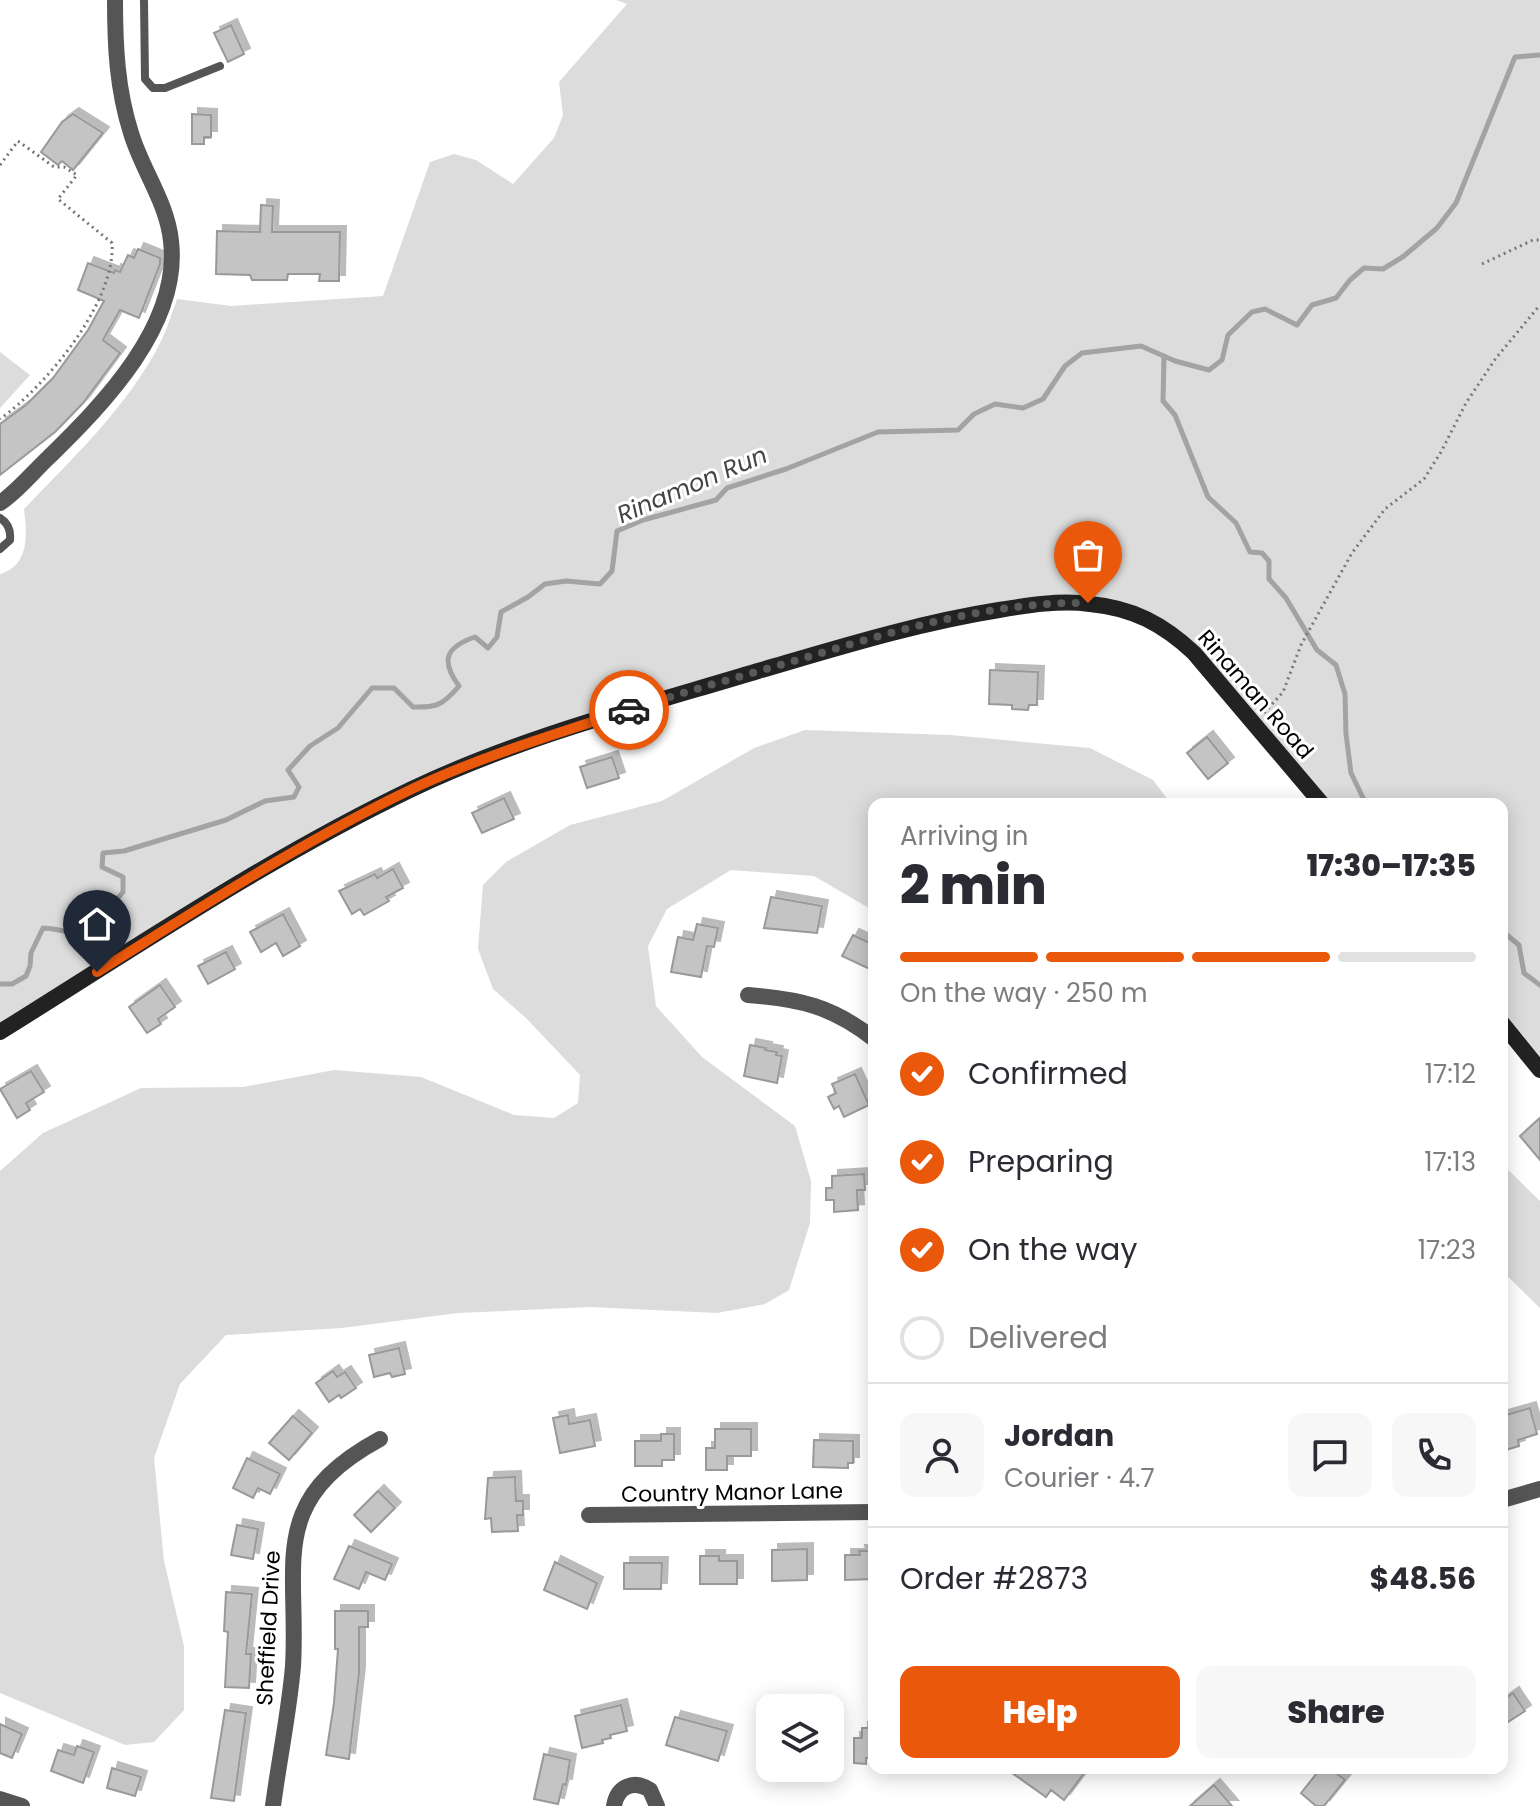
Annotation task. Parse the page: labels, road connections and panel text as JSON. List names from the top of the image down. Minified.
{"streets":{"street":["Rinaman Road","Country Manor Lane","Sheffield Drive"]},"water":["Rinamon Run"],"page":{"heading":["2 min","Arriving in","17:30–17:35"],"panel":["Jordan","Courier · 4.7","Order #2873","$48.56"],"bar":"On the way · 250 m","list":[["Confirmed","17:12"],["Preparing","17:13"],["On the way","17:23"],"Delivered"],"buttons":["Help","Share"]}}
